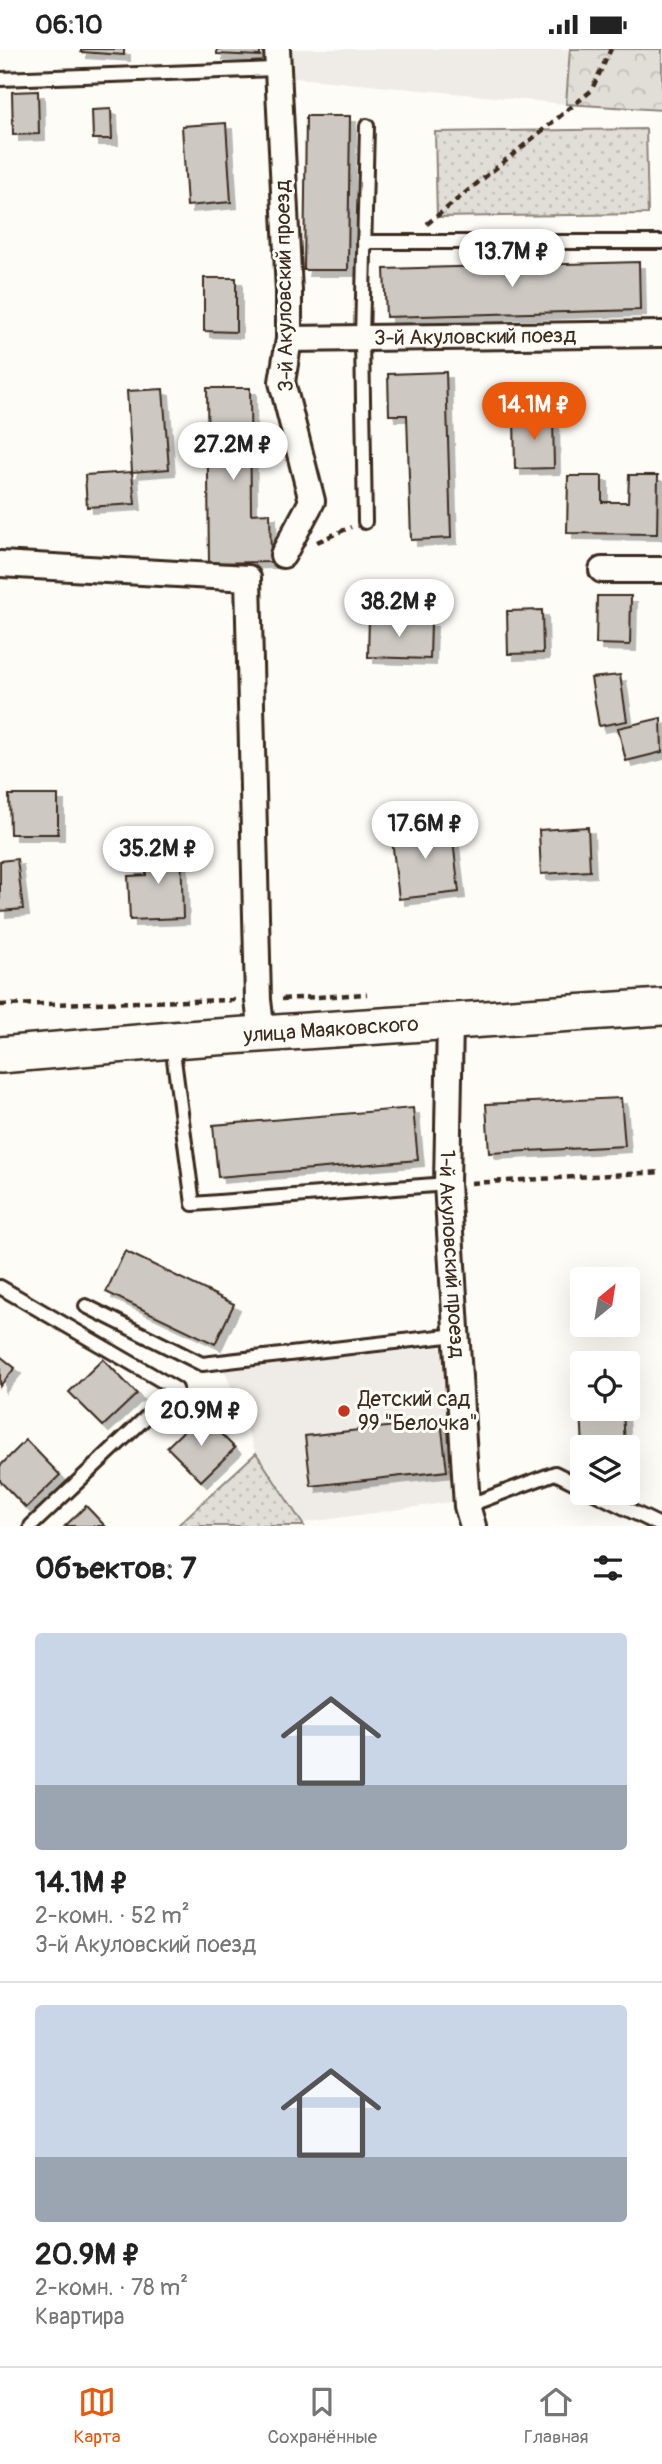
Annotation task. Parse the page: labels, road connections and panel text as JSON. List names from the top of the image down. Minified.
{"streets":{"street":["3-й Акуловский проезд","3-й Акуловский поезд","улица Маяковского","1-й Акуловский проезд"]},"crossings":[["3-й Акуловский проезд","3-й Акуловский поезд"],["улица Маяковского","1-й Акуловский проезд"]],"places":["Детский сад 99 \"Белочка\""],"north":"top right","page":{"status":"06:10","price":["13.7M ₽","14.1M ₽","27.2M ₽","38.2M ₽","17.6M ₽","35.2M ₽","20.9M ₽"],"heading":"Объектов: 7","list":[{"name":"14.1M ₽","note":"2-комн. · 52 m² · 3-й Акуловский поезд"},{"name":"20.9M ₽","note":"2-комн. · 78 m² · Квартира"}],"tabs":["Карта","Сохранённые","Главная"]}}
